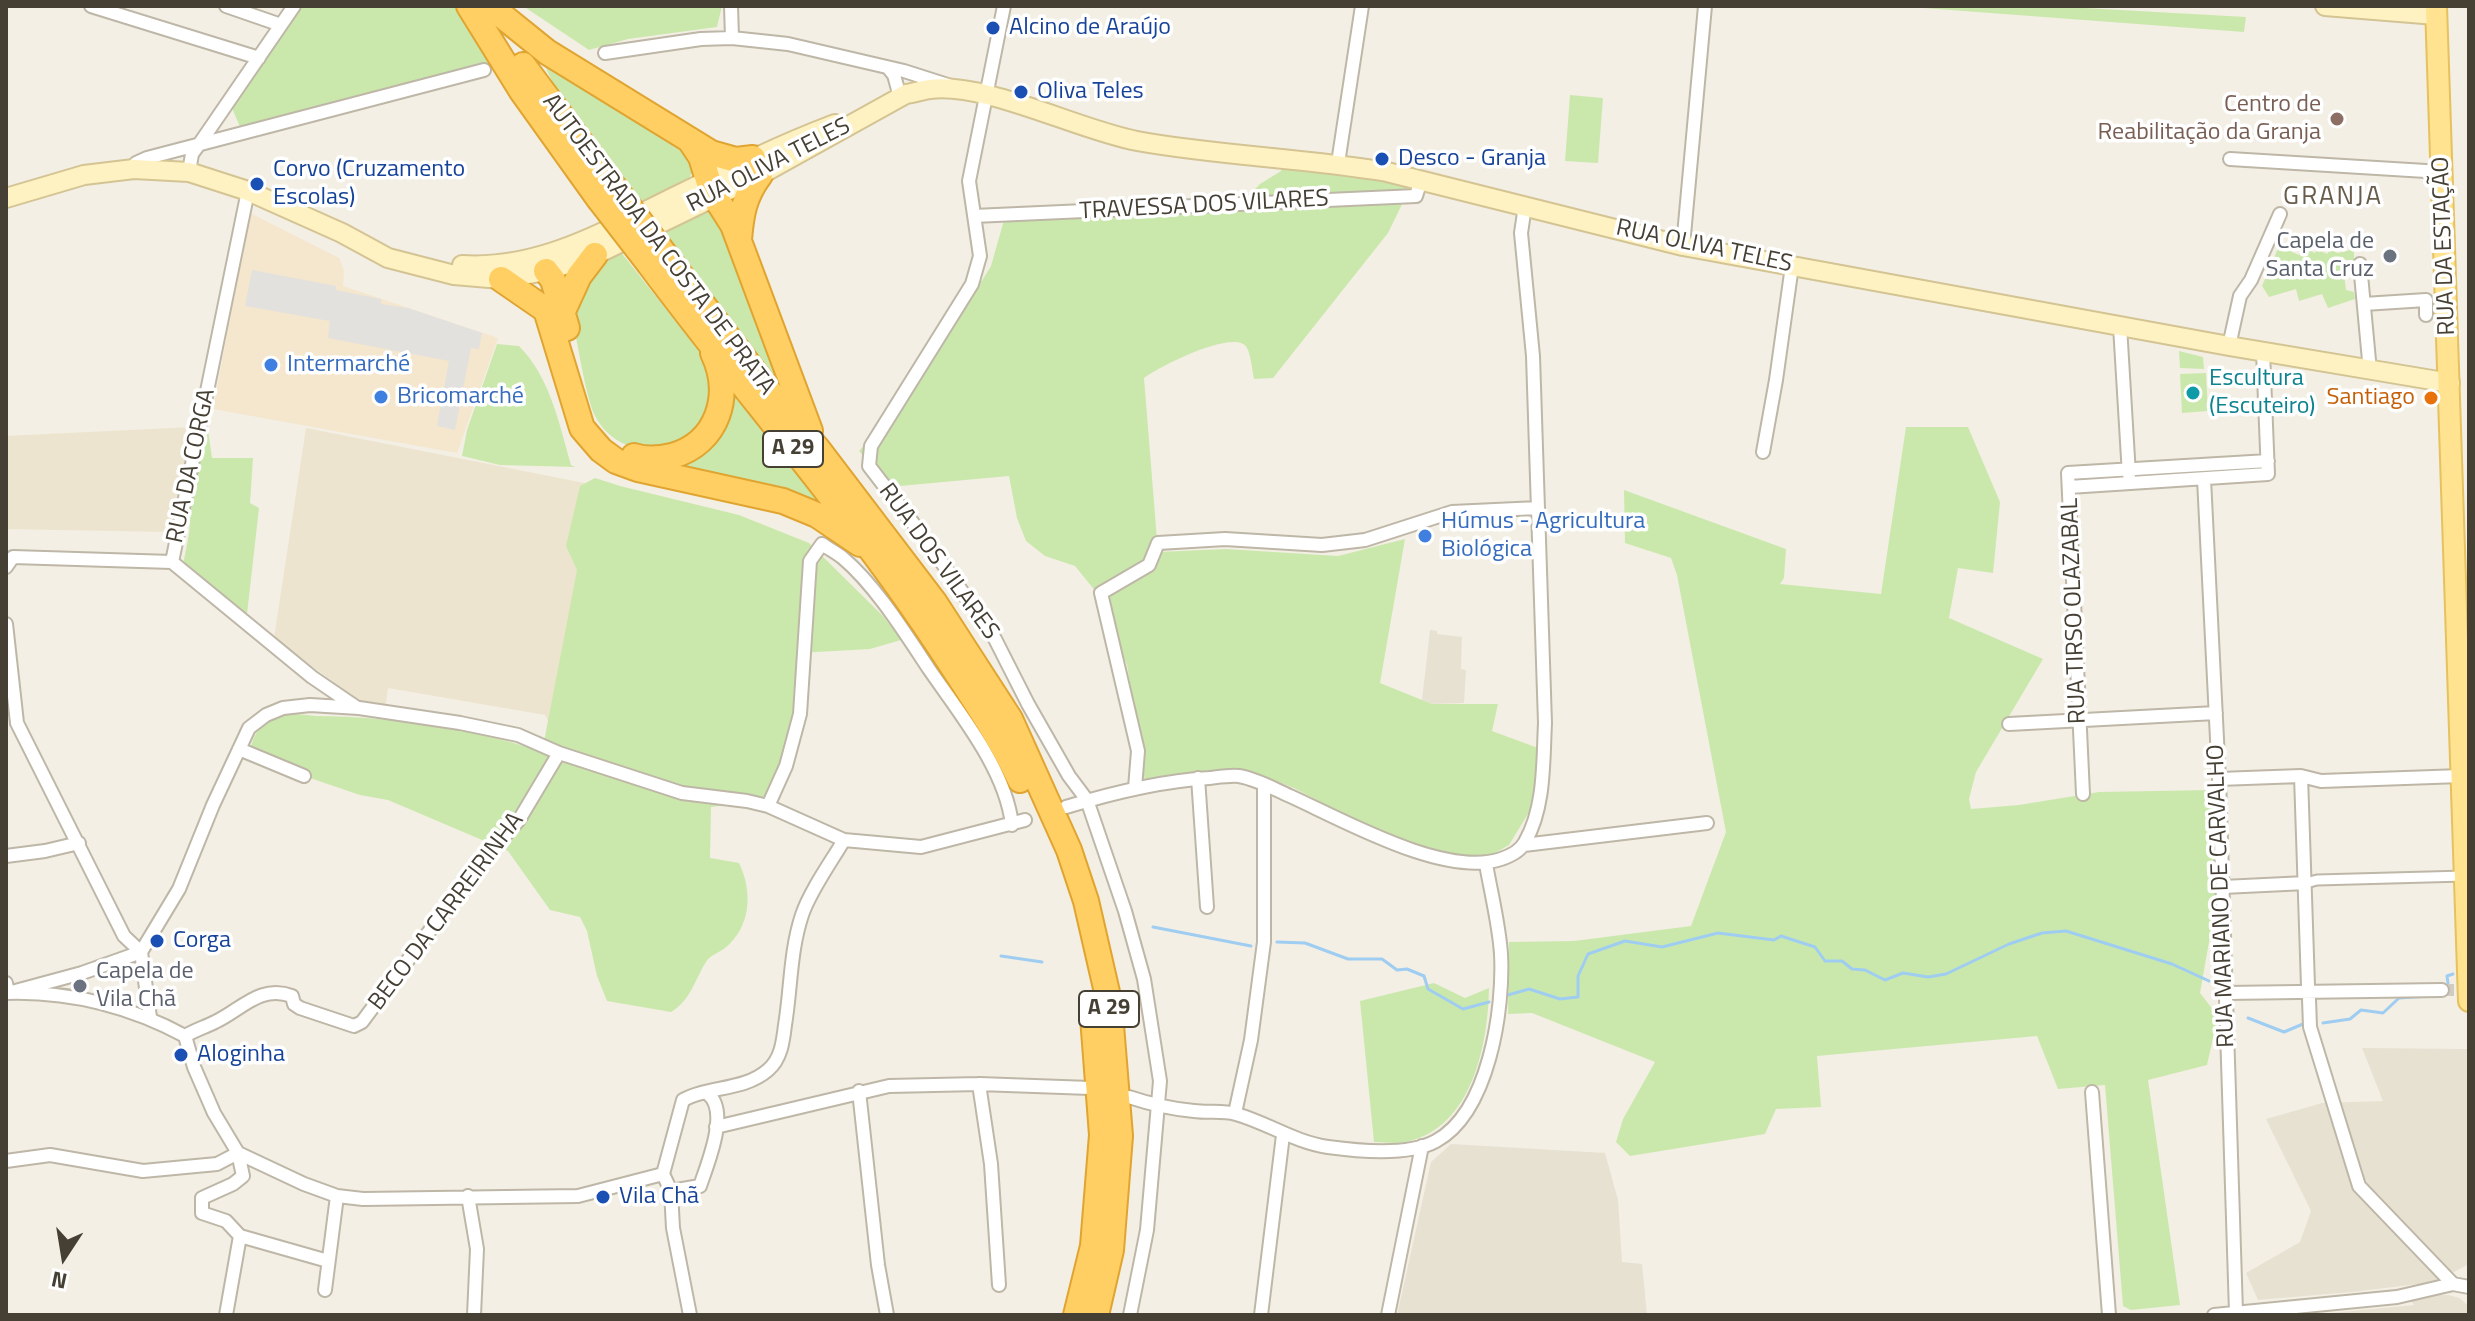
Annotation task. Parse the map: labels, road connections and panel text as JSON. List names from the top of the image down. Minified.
{"streets":{"highway":["AUTOESTRADA DA COSTA DE PRATA","A 29"],"main road":["RUA OLIVA TELES","RUA DA ESTAÇÃO"],"street":["TRAVESSA DOS VILARES","RUA DA CORGA","RUA DOS VILARES","RUA TIRSO OLAZABAL","RUA MARIANO DE CARVALHO","BECO DA CARREIRINHA"]},"crossings":[["RUA OLIVA TELES","TRAVESSA DOS VILARES"],["RUA OLIVA TELES","RUA DA ESTAÇÃO"],["RUA OLIVA TELES","RUA DA CORGA"],["RUA OLIVA TELES","RUA DOS VILARES"],["TRAVESSA DOS VILARES","RUA DOS VILARES"],["RUA TIRSO OLAZABAL","RUA MARIANO DE CARVALHO"]],"districts":["GRANJA"],"places":["Alcino de Araújo","Oliva Teles","Centro de Reabilitação da Granja","Desco - Granja","Corvo (Cruzamento Escolas)","Capela de Santa Cruz","Intermarché","Escultura (Escuteiro)","Bricomarché","Santiago","Húmus - Agricultura Biológica","Corga","Capela de Vila Chã","Aloginha","Vila Chã"],"north":"bottom"}
